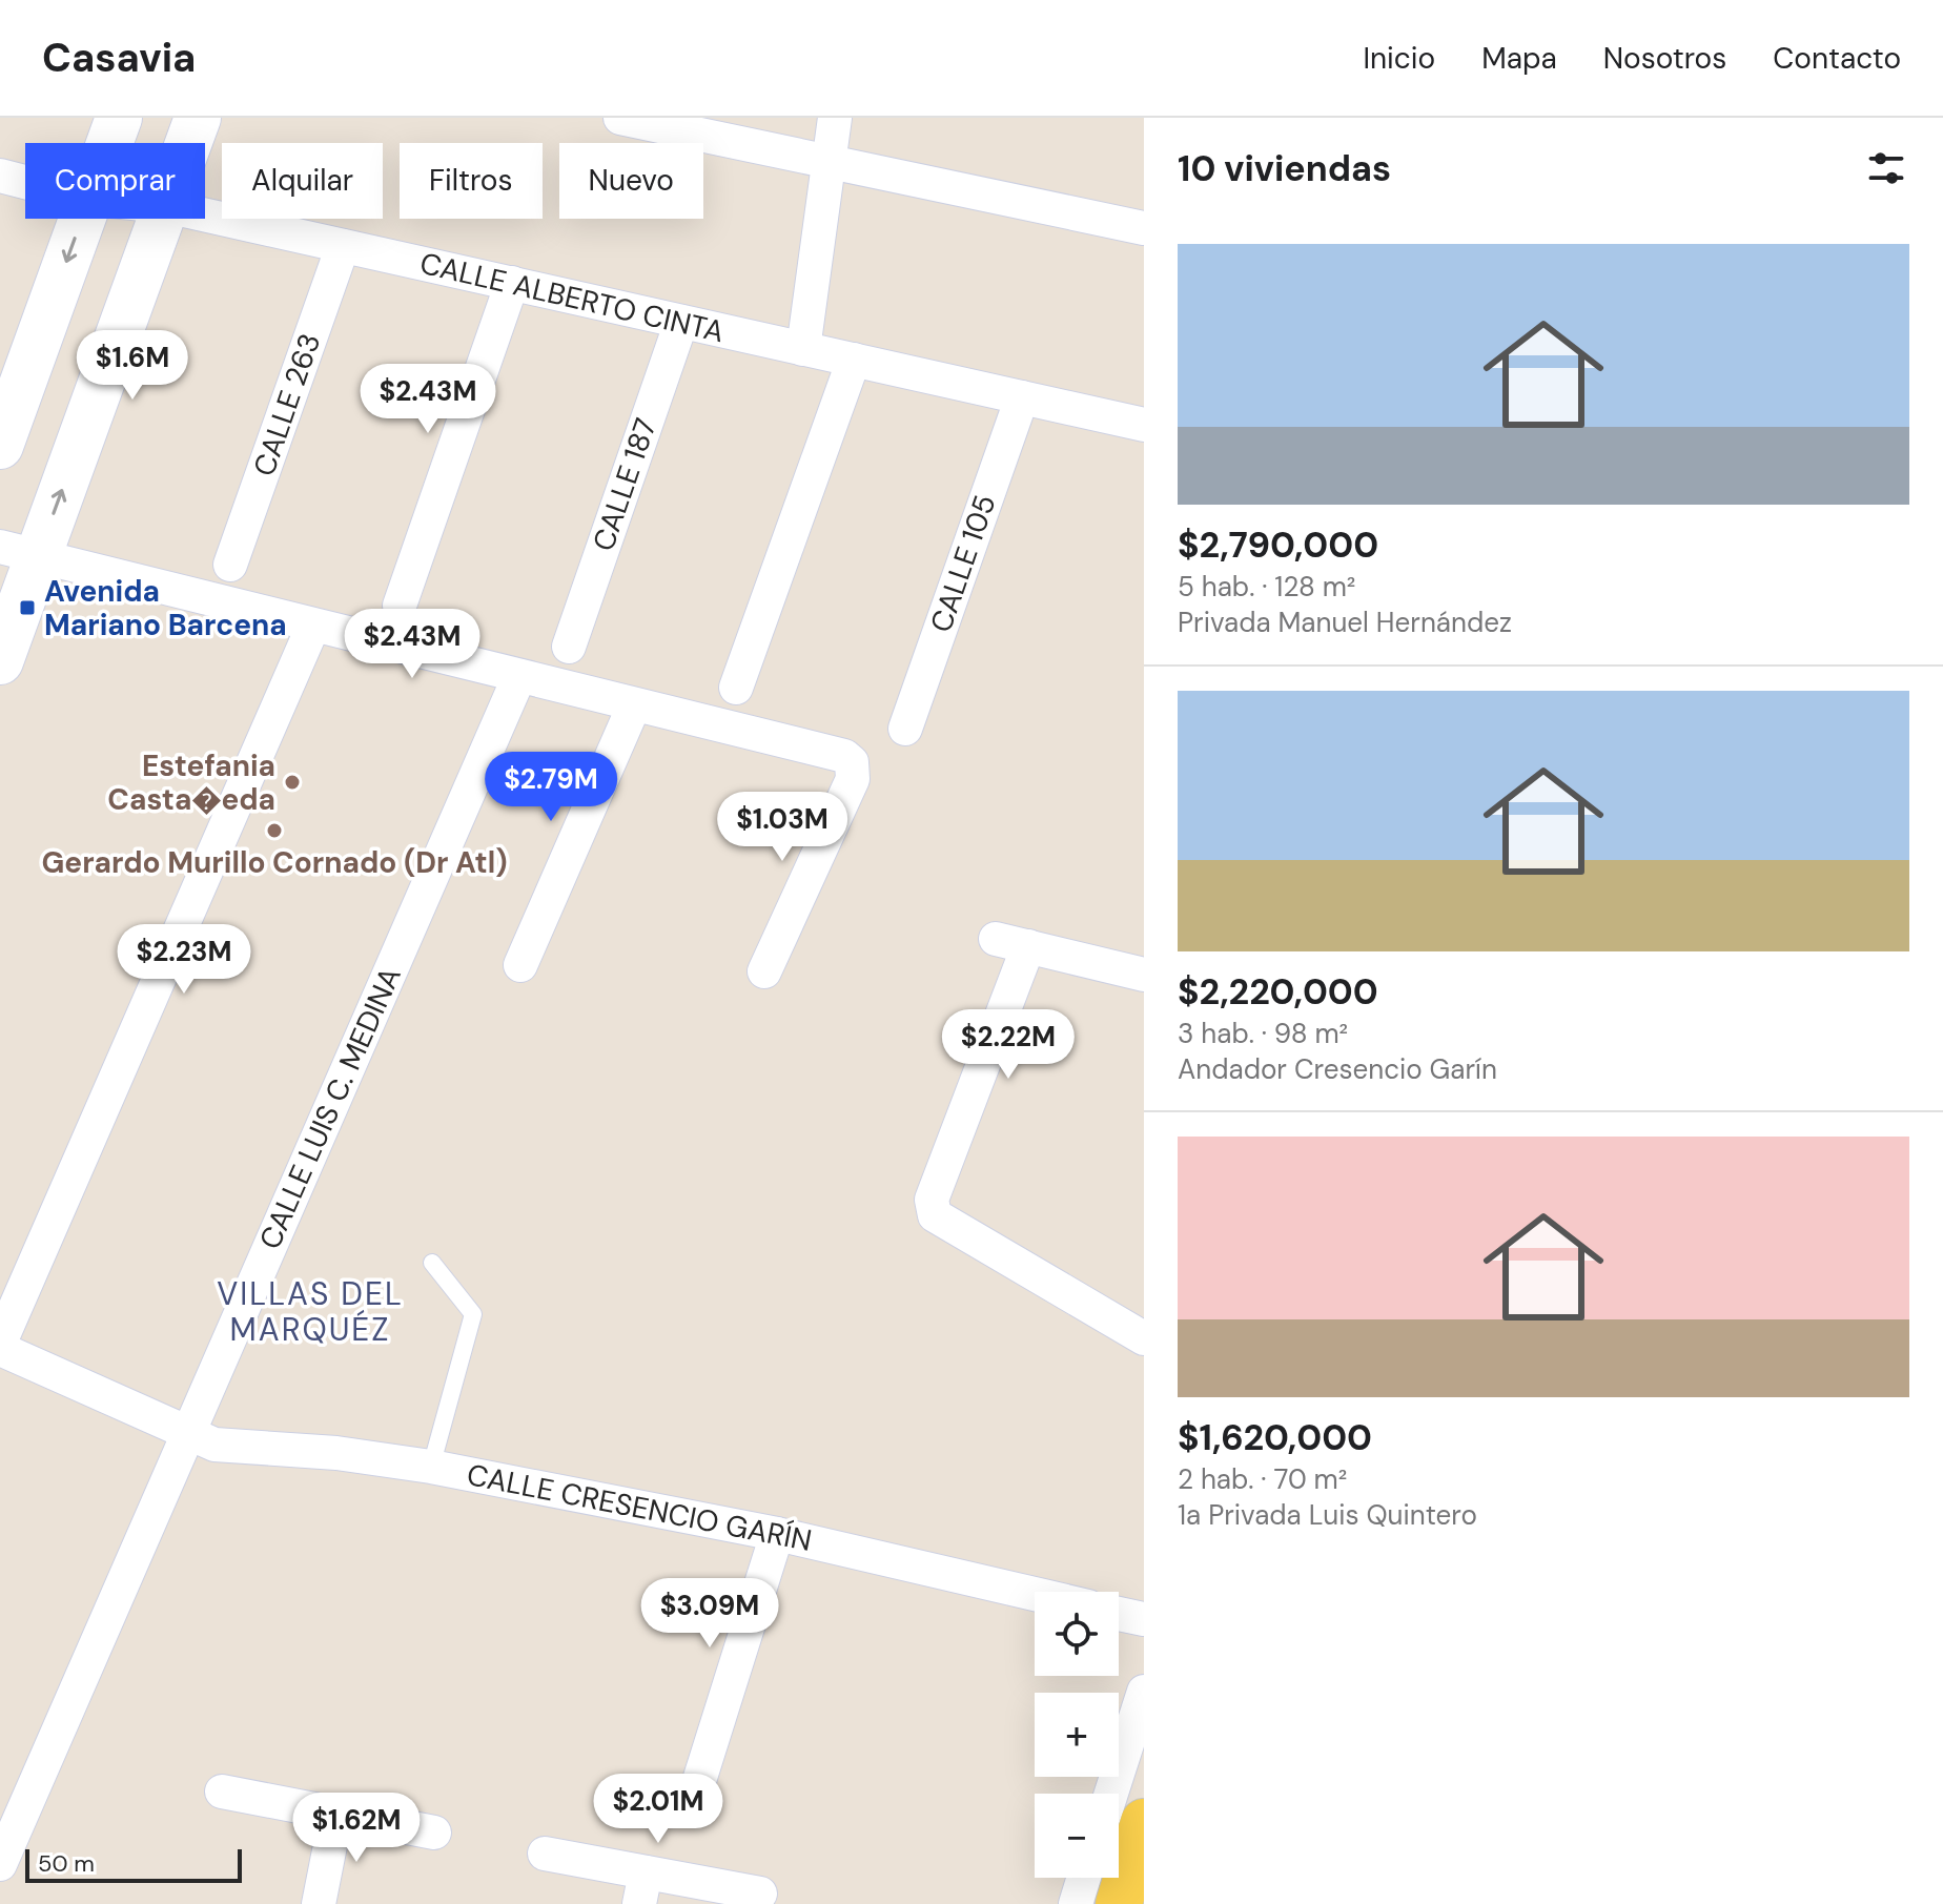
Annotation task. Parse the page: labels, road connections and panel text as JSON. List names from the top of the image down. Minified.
{"streets":{"street":["CALLE ALBERTO CINTA","CALLE 263","CALLE 187","CALLE 105","CALLE LUIS C. MEDINA","CALLE CRESENCIO GARÍN"]},"crossings":[["CALLE ALBERTO CINTA","CALLE 263"],["CALLE ALBERTO CINTA","CALLE 187"],["CALLE ALBERTO CINTA","CALLE 105"],["CALLE LUIS C. MEDINA","CALLE CRESENCIO GARÍN"]],"districts":["VILLAS DEL MARQUÉZ"],"places":{"transit":["Avenida Mariano Barcena"],"other":["Estefania Casta�eda","Gerardo Murillo Cornado (Dr Atl)"]},"scale_bar":"50 m","page":{"header":"Casavia","nav":["Inicio","Mapa","Nosotros","Contacto"],"heading":"10 viviendas","chip":["Comprar","Alquilar","Filtros","Nuevo"],"list":[{"name":"$2,790,000","note":"5 hab. · 128 m² · Privada Manuel Hernández"},{"name":"$2,220,000","note":"3 hab. · 98 m² · Andador Cresencio Garín"},{"name":"$1,620,000","note":"2 hab. · 70 m² · 1a Privada Luis Quintero"}],"price":["$1.6M","$2.43M","$2.43M","$2.79M","$1.03M","$2.23M","$2.22M","$3.09M","$2.01M","$1.62M"],"map_buttons":["+","−"],"scale":"50 m"}}
